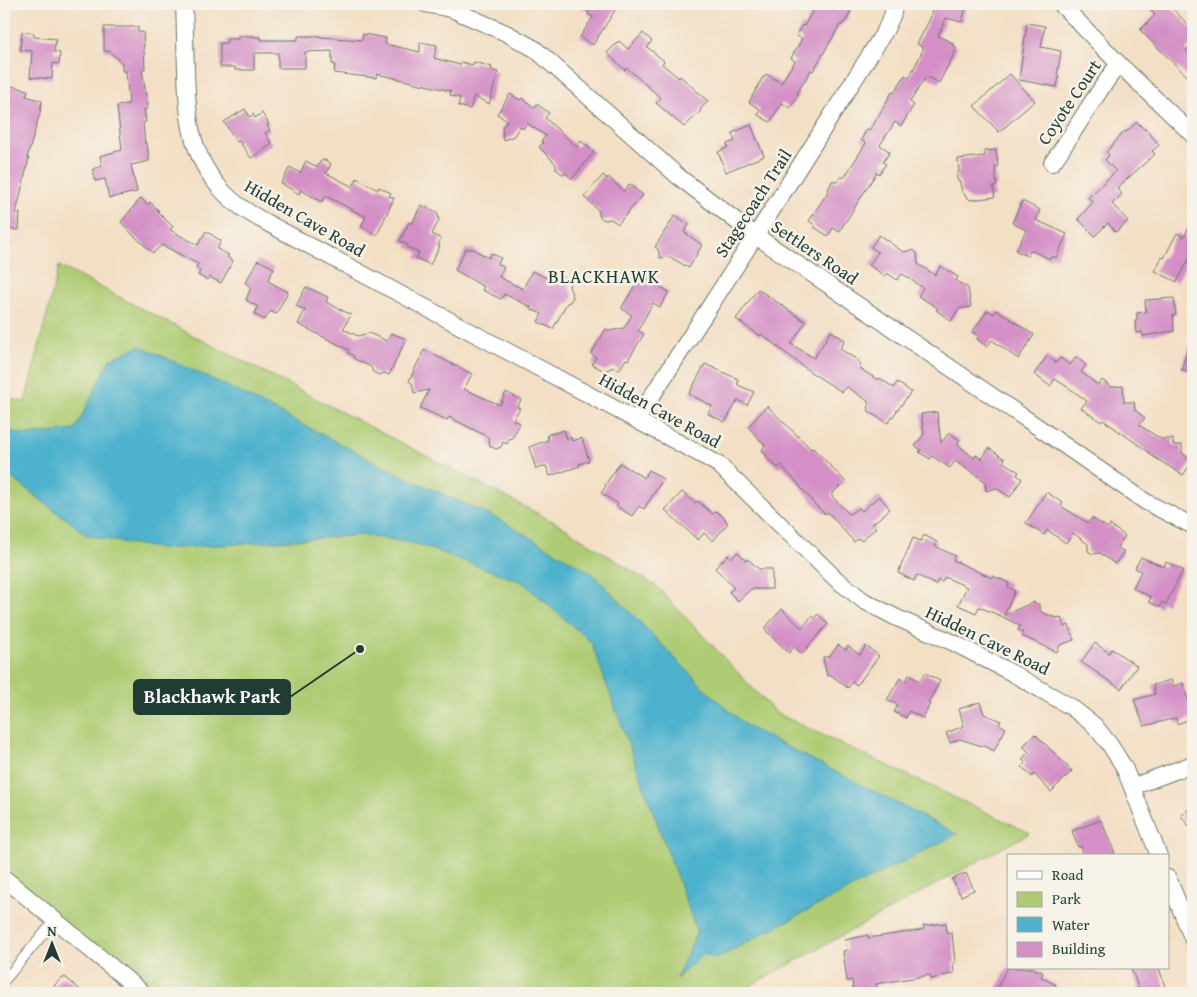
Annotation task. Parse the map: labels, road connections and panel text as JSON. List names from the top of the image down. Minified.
{"streets":{"street":["Coyote Court","Stagecoach Trail","Hidden Cave Road","Settlers Road"]},"crossings":[["Stagecoach Trail","Hidden Cave Road"],["Stagecoach Trail","Settlers Road"]],"districts":["BLACKHAWK"],"places":["Blackhawk Park"],"legend":["Road","Park","Water","Building"],"north":"top"}
